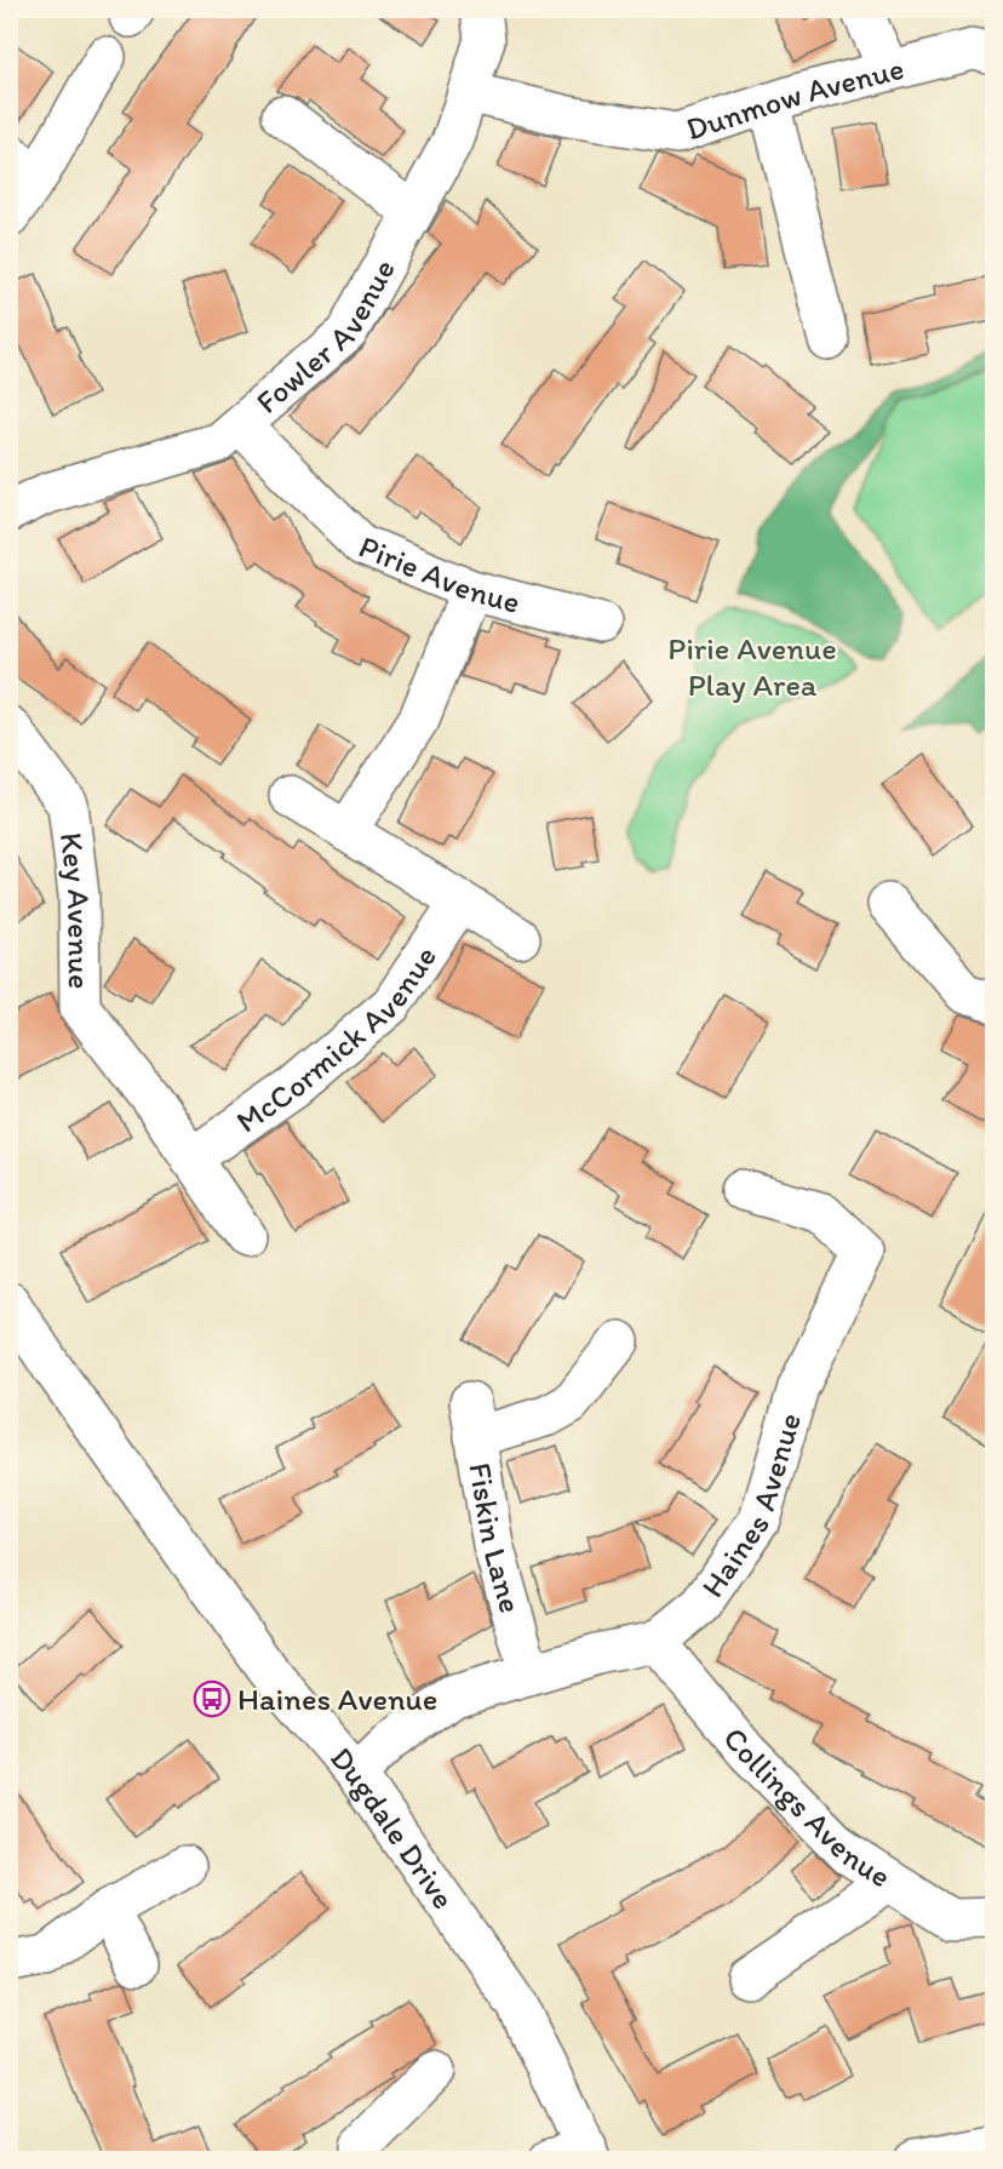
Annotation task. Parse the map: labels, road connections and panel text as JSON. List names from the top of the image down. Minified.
{"streets":{"street":["Dunmow Avenue","Fowler Avenue","Pirie Avenue","Key Avenue","McCormick Avenue","Haines Avenue","Fiskin Lane","Collings Avenue","Dugdale Drive"]},"crossings":[["Dunmow Avenue","Fowler Avenue"],["Fowler Avenue","Pirie Avenue"],["Key Avenue","McCormick Avenue"],["Haines Avenue","Fiskin Lane"],["Haines Avenue","Collings Avenue"],["Haines Avenue","Dugdale Drive"]],"parks":["Pirie Avenue Play Area"],"places":{"bus stop":["Haines Avenue"]}}
